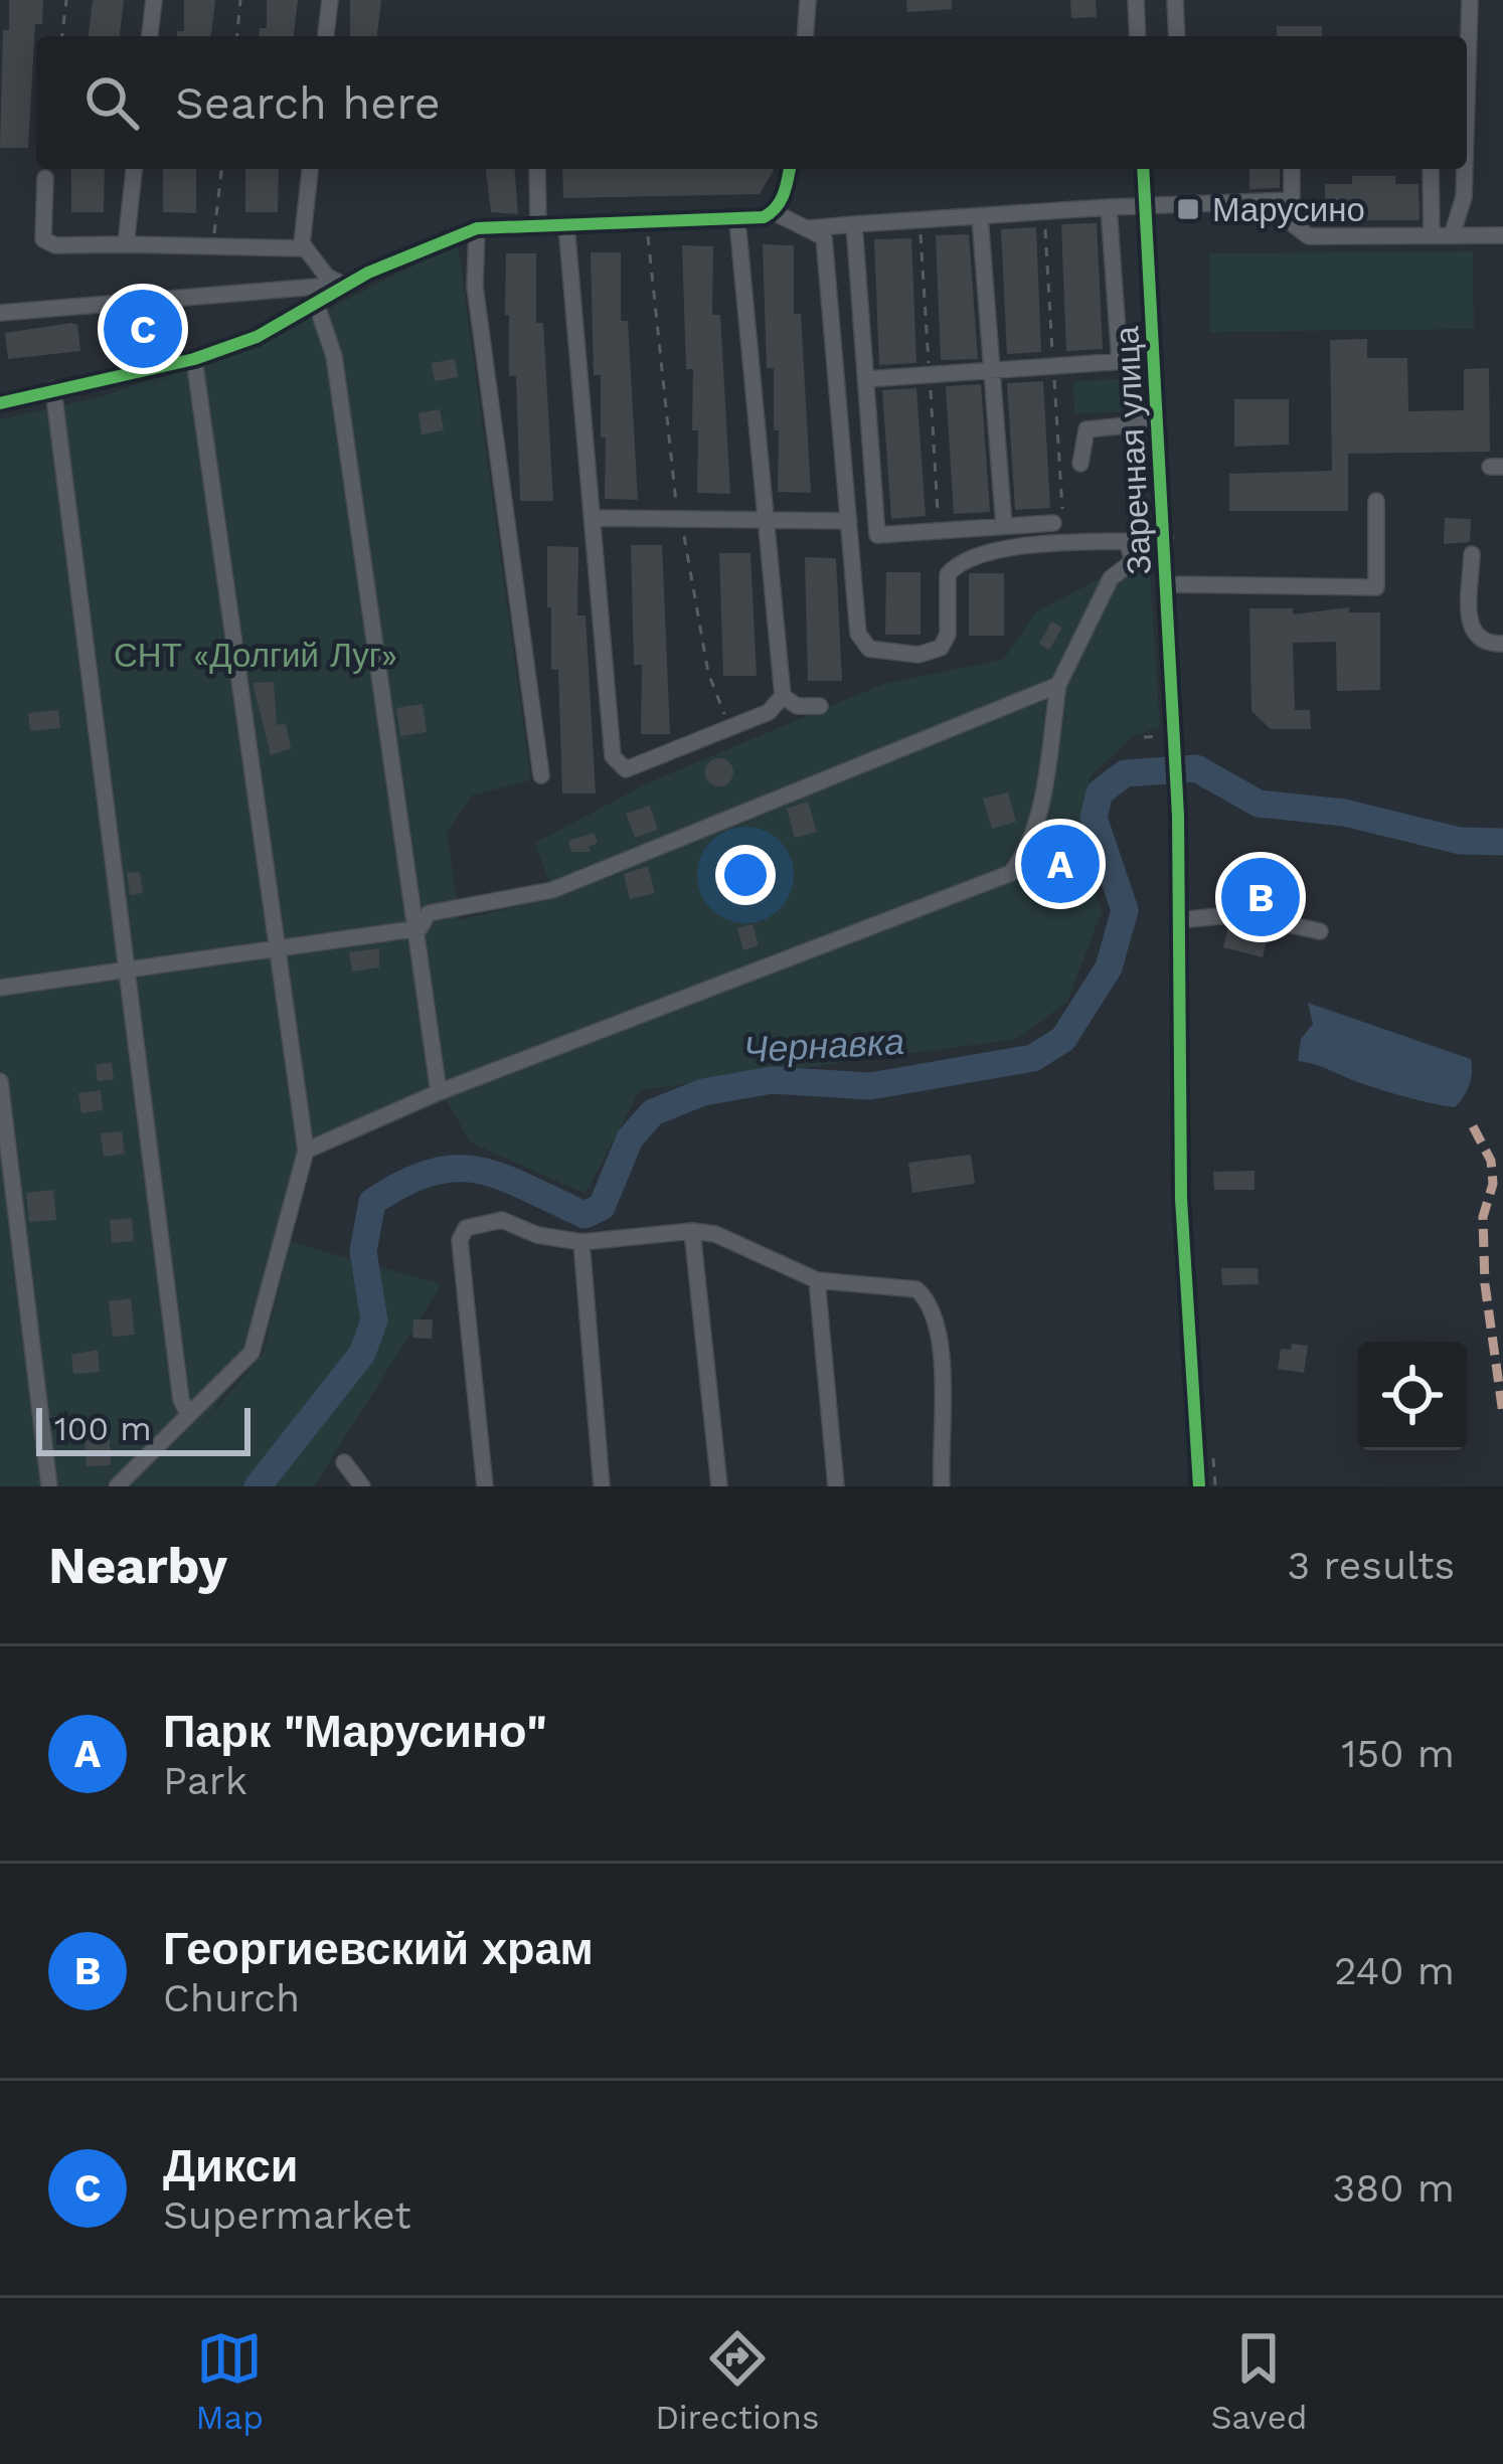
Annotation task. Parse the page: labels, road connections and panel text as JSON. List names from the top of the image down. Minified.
{"streets":{"street":["Заречная улица"]},"water":["Чернавка"],"parks":["СНТ «Долгий Луг»"],"places":{"transit":["Марусино"]},"scale_bar":"100 m","page":{"search":"Search here","pins":["C","A","B"],"scale":"100 m","heading":["Nearby","3 results"],"list":[{"mark":"A","name":"Парк \"Марусино\"","note":"Park","value":"150 m"},{"mark":"B","name":"Георгиевский храм","note":"Church","value":"240 m"},{"mark":"C","name":"Дикси","note":"Supermarket","value":"380 m"}],"nav":["Map","Directions","Saved"]}}
